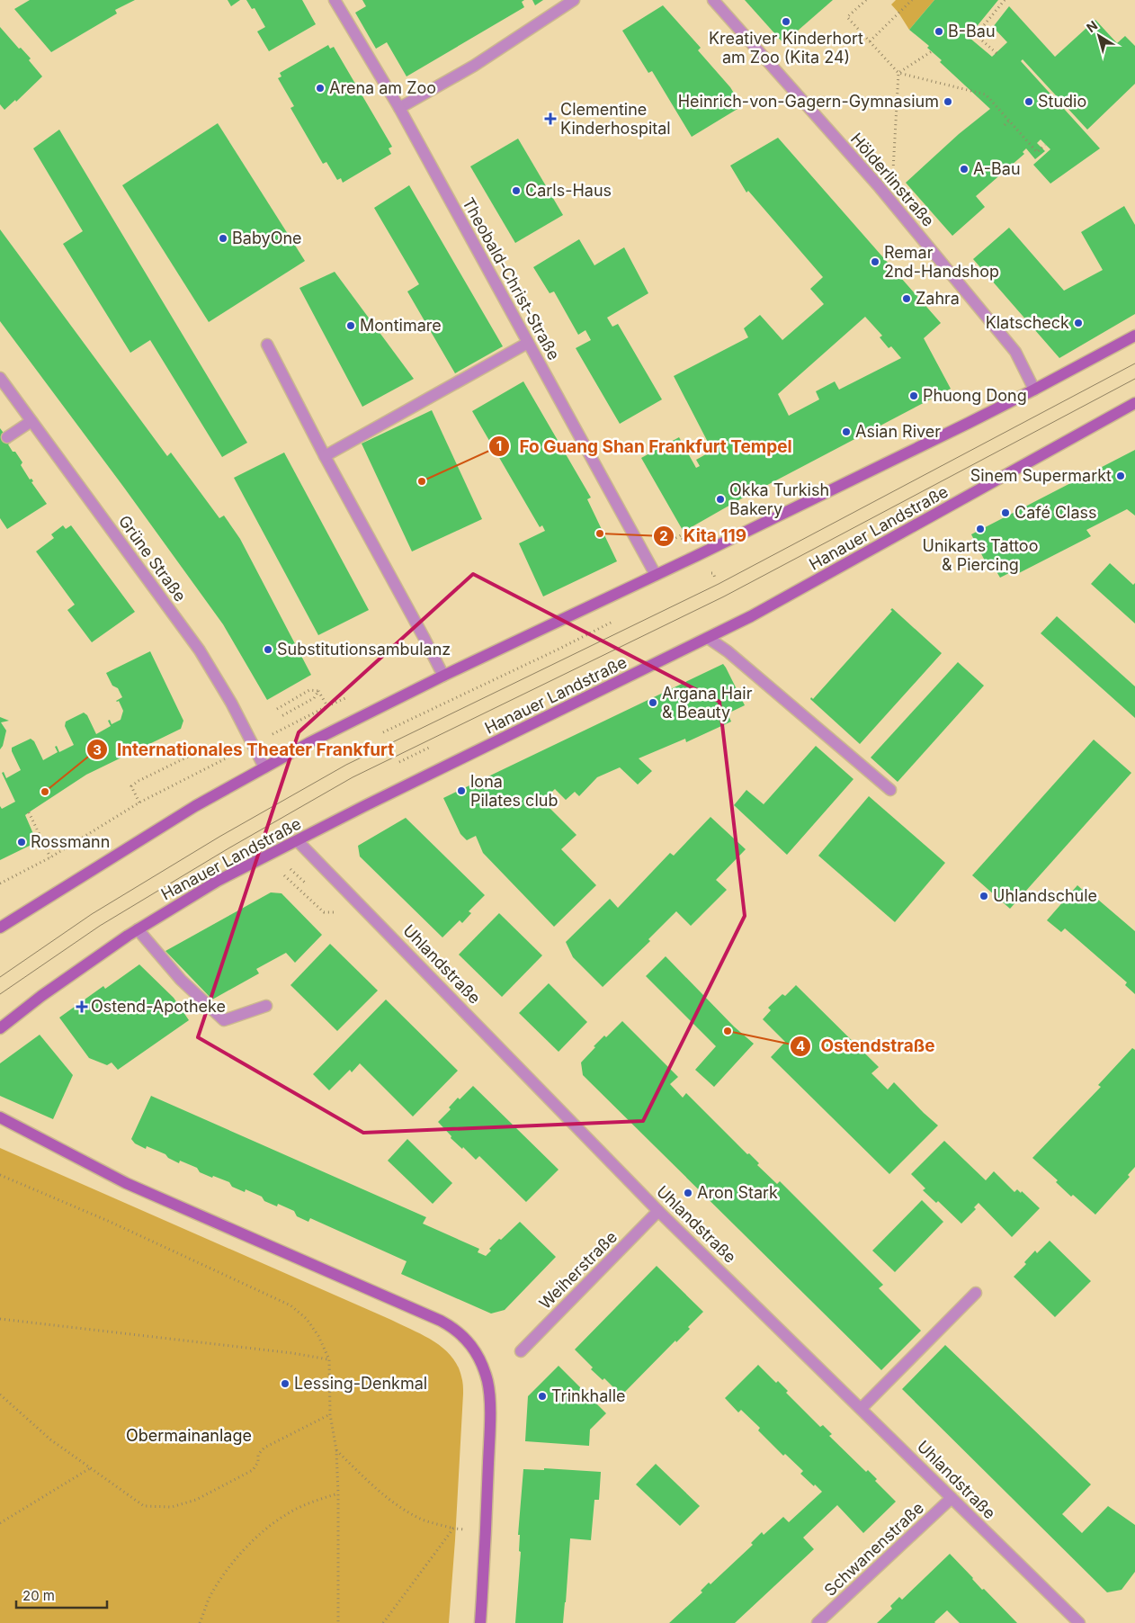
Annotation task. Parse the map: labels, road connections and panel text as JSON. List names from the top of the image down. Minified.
{"streets":{"main road":["Hanauer Landstraße"],"street":["Hölderlinstraße","Theobald-Christ-Straße","Grüne Straße","Uhlandstraße","Weiherstraße","Schwanenstraße"]},"crossings":[["Hanauer Landstraße","Uhlandstraße"],["Uhlandstraße","Weiherstraße"],["Uhlandstraße","Schwanenstraße"]],"parks":["Obermainanlage"],"places":{"other":["Kreativer Kinderhort am Zoo (Kita 24)","B-Bau","Arena am Zoo","Heinrich-von-Gagern-Gymnasium","Studio","A-Bau","Carls-Haus","BabyOne","Remar 2nd-Handshop","Zahra","Klatscheck","Montimare","Phuong Dong","Asian River","Sinem Supermarkt","Fo Guang Shan Frankfurt Tempel","Okka Turkish Bakery","Café Class","Unikarts Tattoo & Piercing","Kita 119","Substitutionsambulanz","Argana Hair & Beauty","lona Pilates club","Internationales Theater Frankfurt","Rossmann","Uhlandschule","Ostendstraße","Aron Stark","Lessing-Denkmal","Trinkhalle"],"health":["Clementine Kinderhospital","Ostend-Apotheke"]},"scale_bar":"20 m","north":"top left"}
